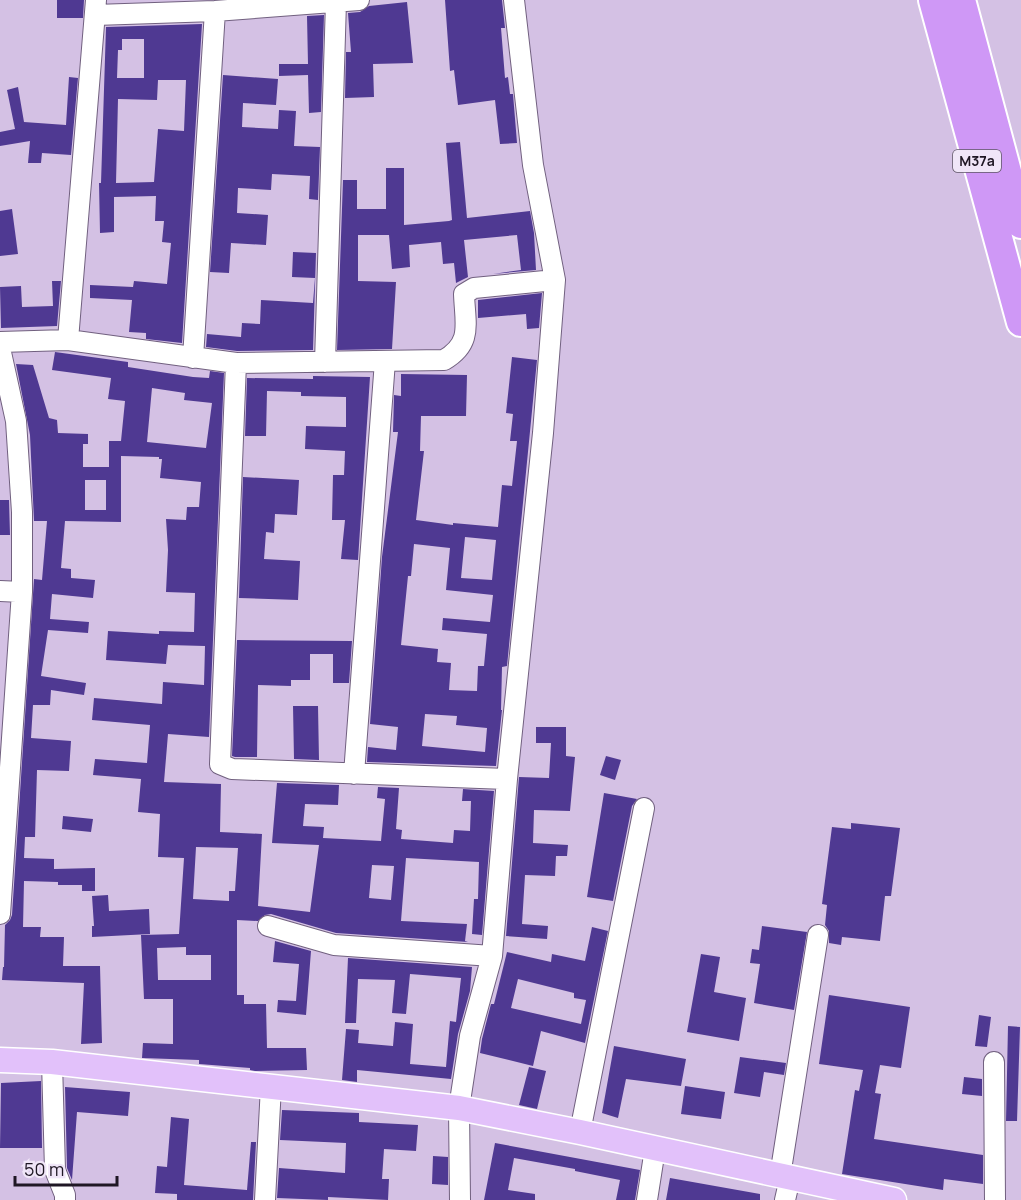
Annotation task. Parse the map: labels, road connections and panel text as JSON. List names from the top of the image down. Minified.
{"streets":{"highway":["M37a"]},"scale_bar":"50 m"}
